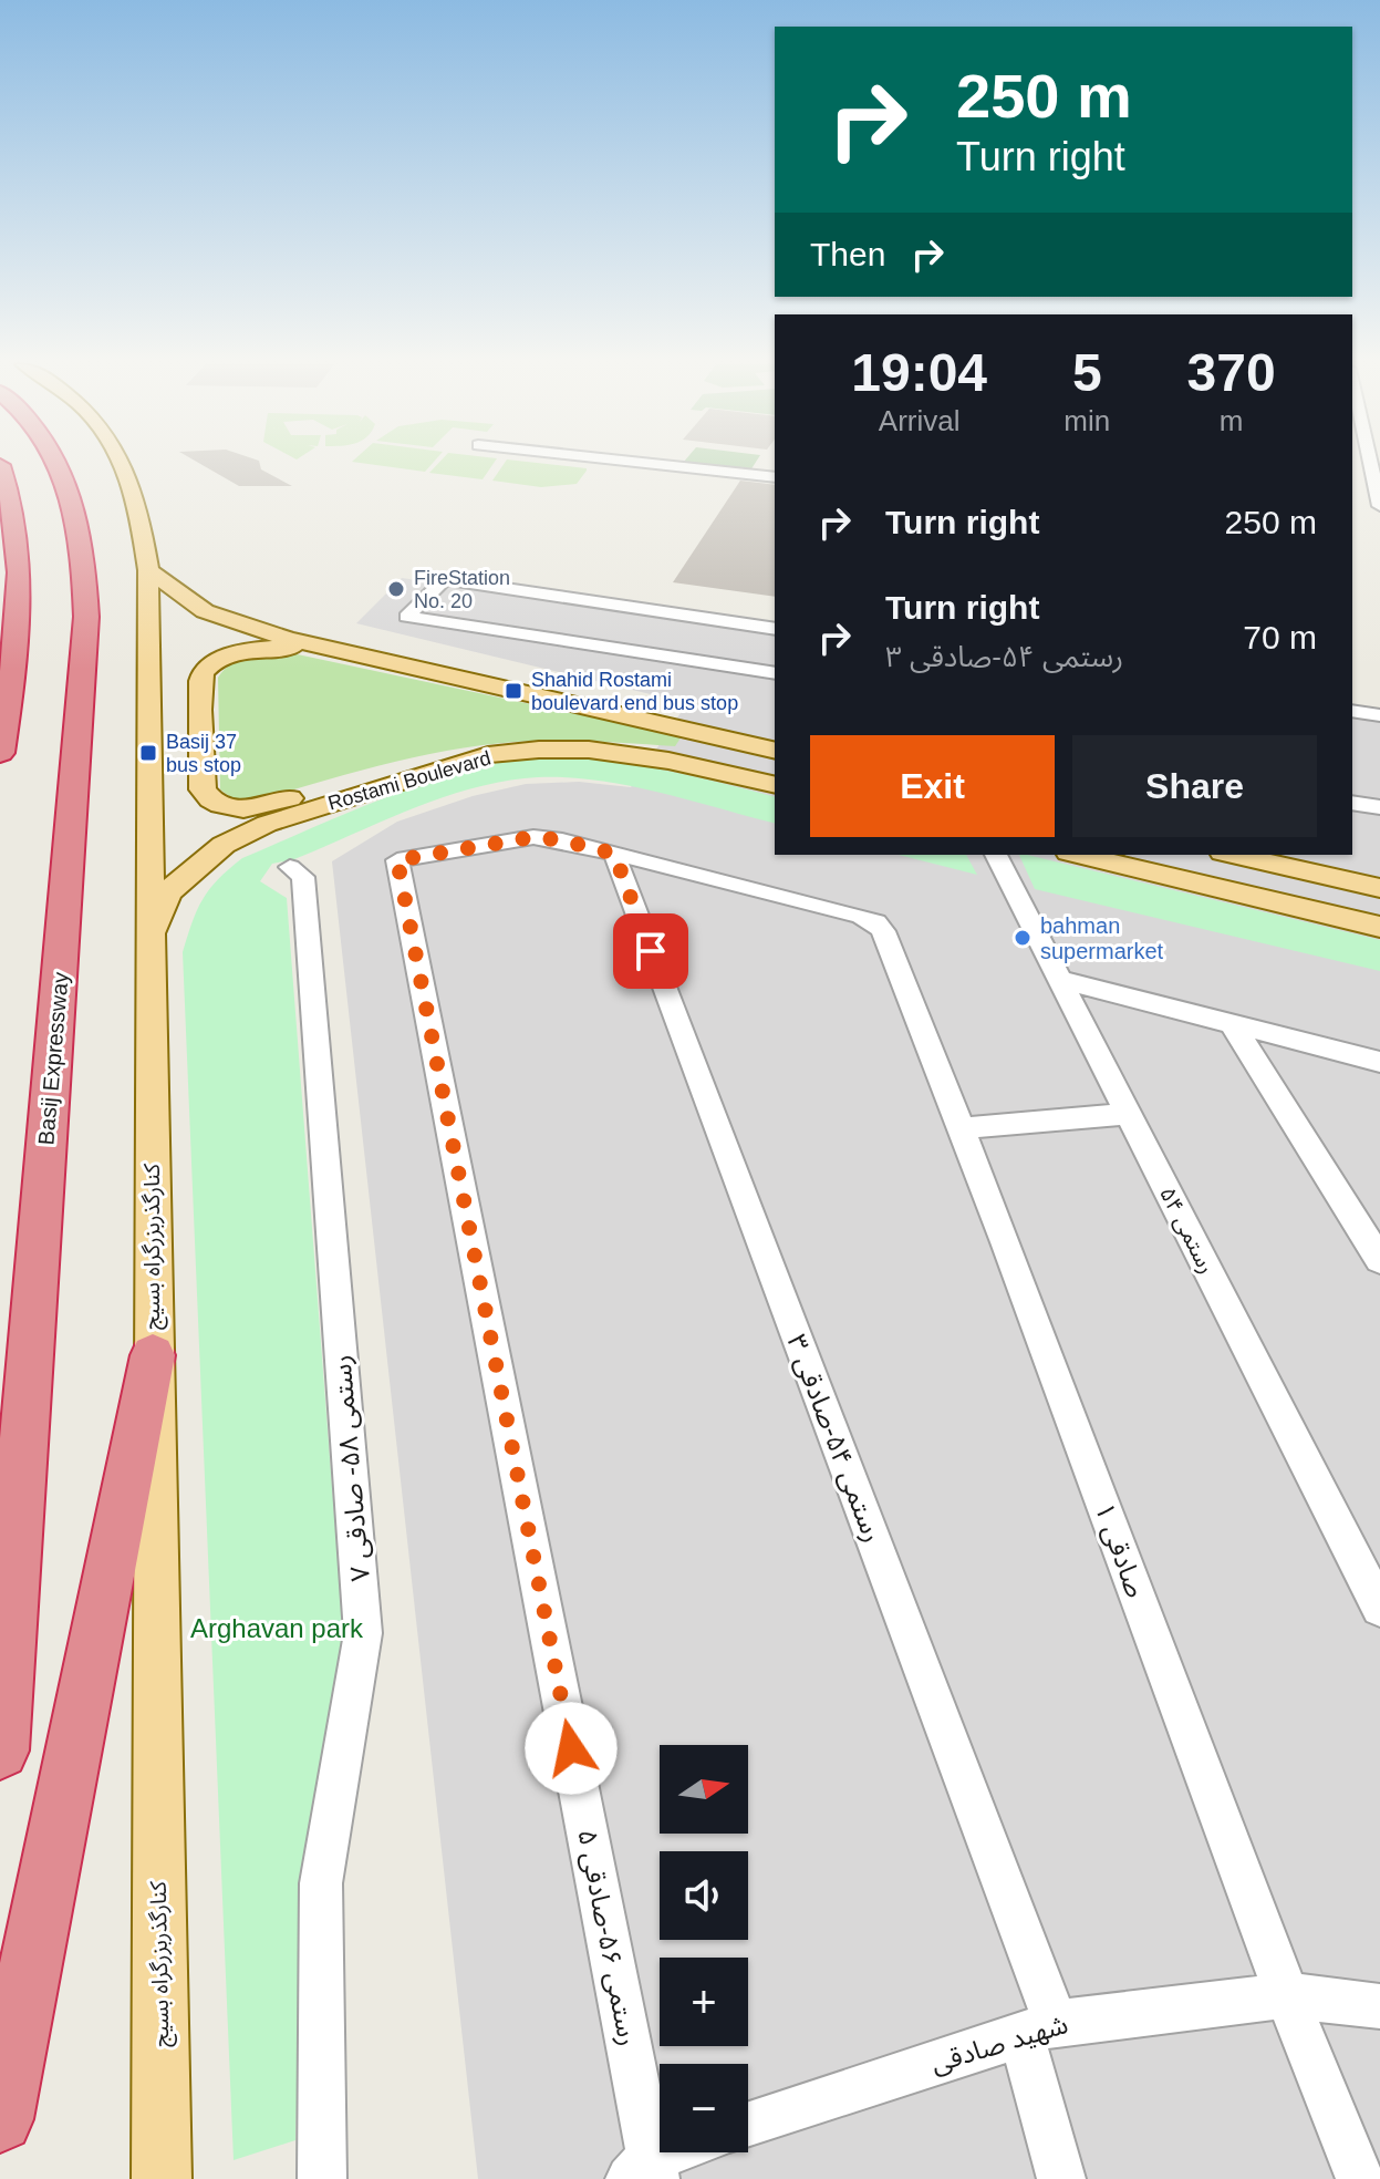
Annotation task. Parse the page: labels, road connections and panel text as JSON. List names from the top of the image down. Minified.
{"streets":{"highway":["Basij Expressway"],"main road":["Rostami Boulevard","کنارگذربزرگراه بسیج"],"street":["رستمی ۵۴","رستمی ۵۴-صادقی ۳","رستمی ۵۸- صادقی ۷","صادقی ۱","رستمی ۵۶-صادقی ۵","شهید صادقی"]},"crossings":[["Rostami Boulevard","کنارگذربزرگراه بسیج"],["رستمی ۵۴-صادقی ۳","صادقی ۱"],["رستمی ۵۴-صادقی ۳","رستمی ۵۶-صادقی ۵"],["رستمی ۵۴-صادقی ۳","شهید صادقی"],["صادقی ۱","رستمی ۵۶-صادقی ۵"],["صادقی ۱","شهید صادقی"]],"parks":["Arghavan park"],"places":{"other":["FireStation No. 20","bahman supermarket"],"transit":["Shahid Rostami boulevard end bus stop","Basij 37 bus stop"]},"north":"right","page":{"turn":["250 m","Turn right"],"then":"Then","eta":["19:04","Arrival","5","min","370","m"],"list":[{"name":"Turn right","value":"250 m"},{"name":"Turn right","note":"رستمی ۵۴-صادقی ۳","value":"70 m"}],"buttons":["Exit","Share"],"map_buttons":["+","−"]}}
